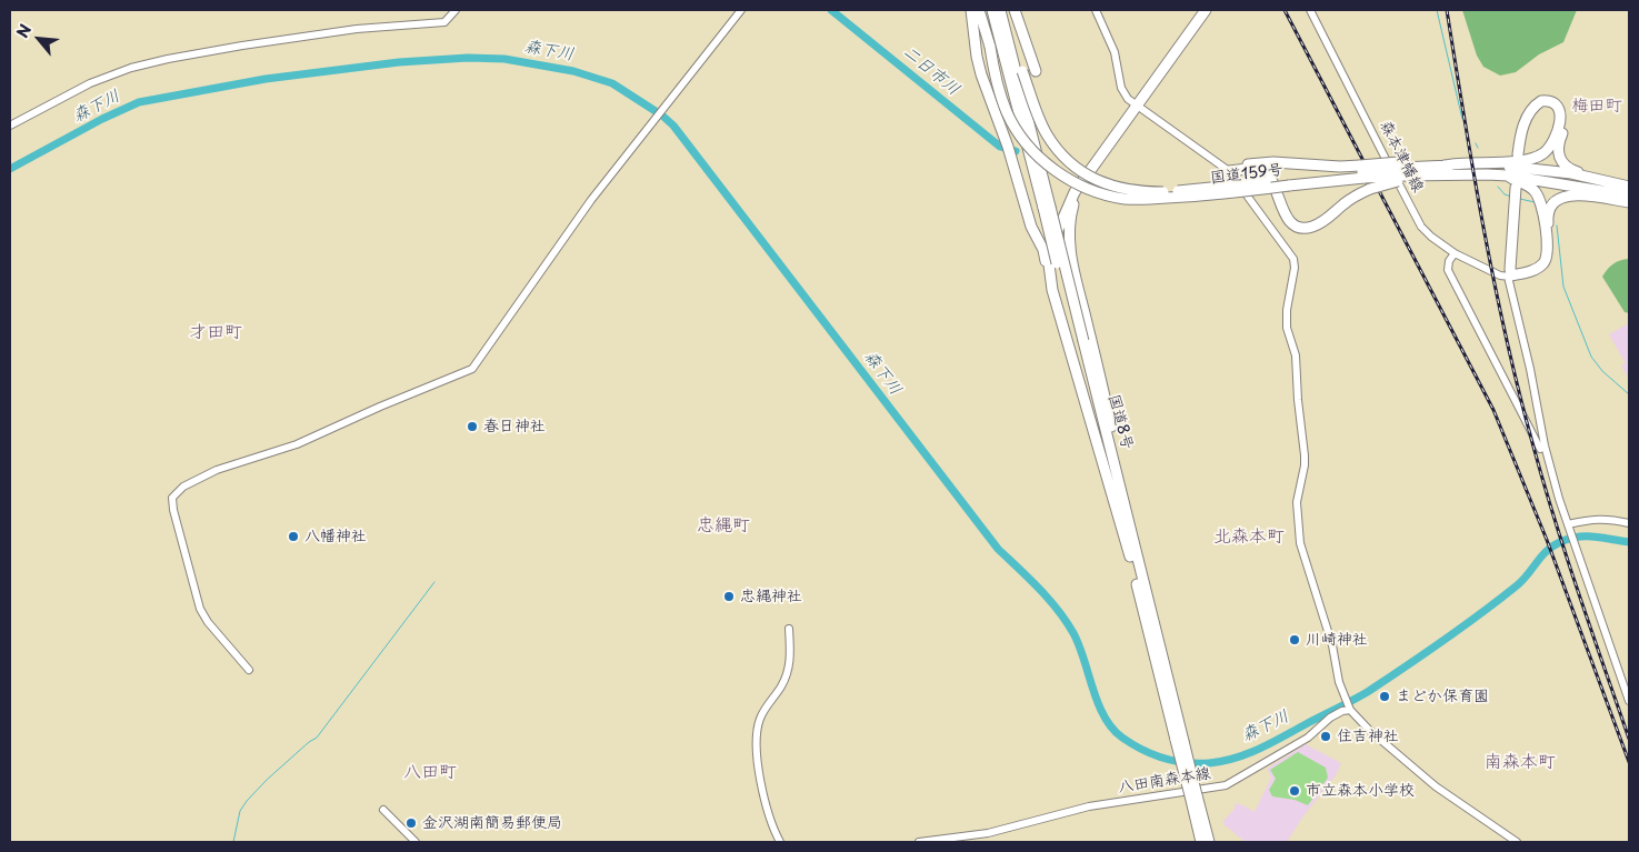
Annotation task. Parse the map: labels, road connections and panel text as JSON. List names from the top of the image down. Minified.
{"streets":{"highway":["国道159号","国道8号"],"street":["森本津幡線","八田南森本線"]},"crossings":[["国道159号","国道8号"]],"districts":["梅田町","才田町","忠縄町","北森本町","南森本町","八田町"],"water":["森下川","二日市川"],"places":["春日神社","八幡神社","忠縄神社","川崎神社","まどか保育園","住吉神社","市立森本小学校","金沢湖南簡易郵便局"],"north":"top left"}
